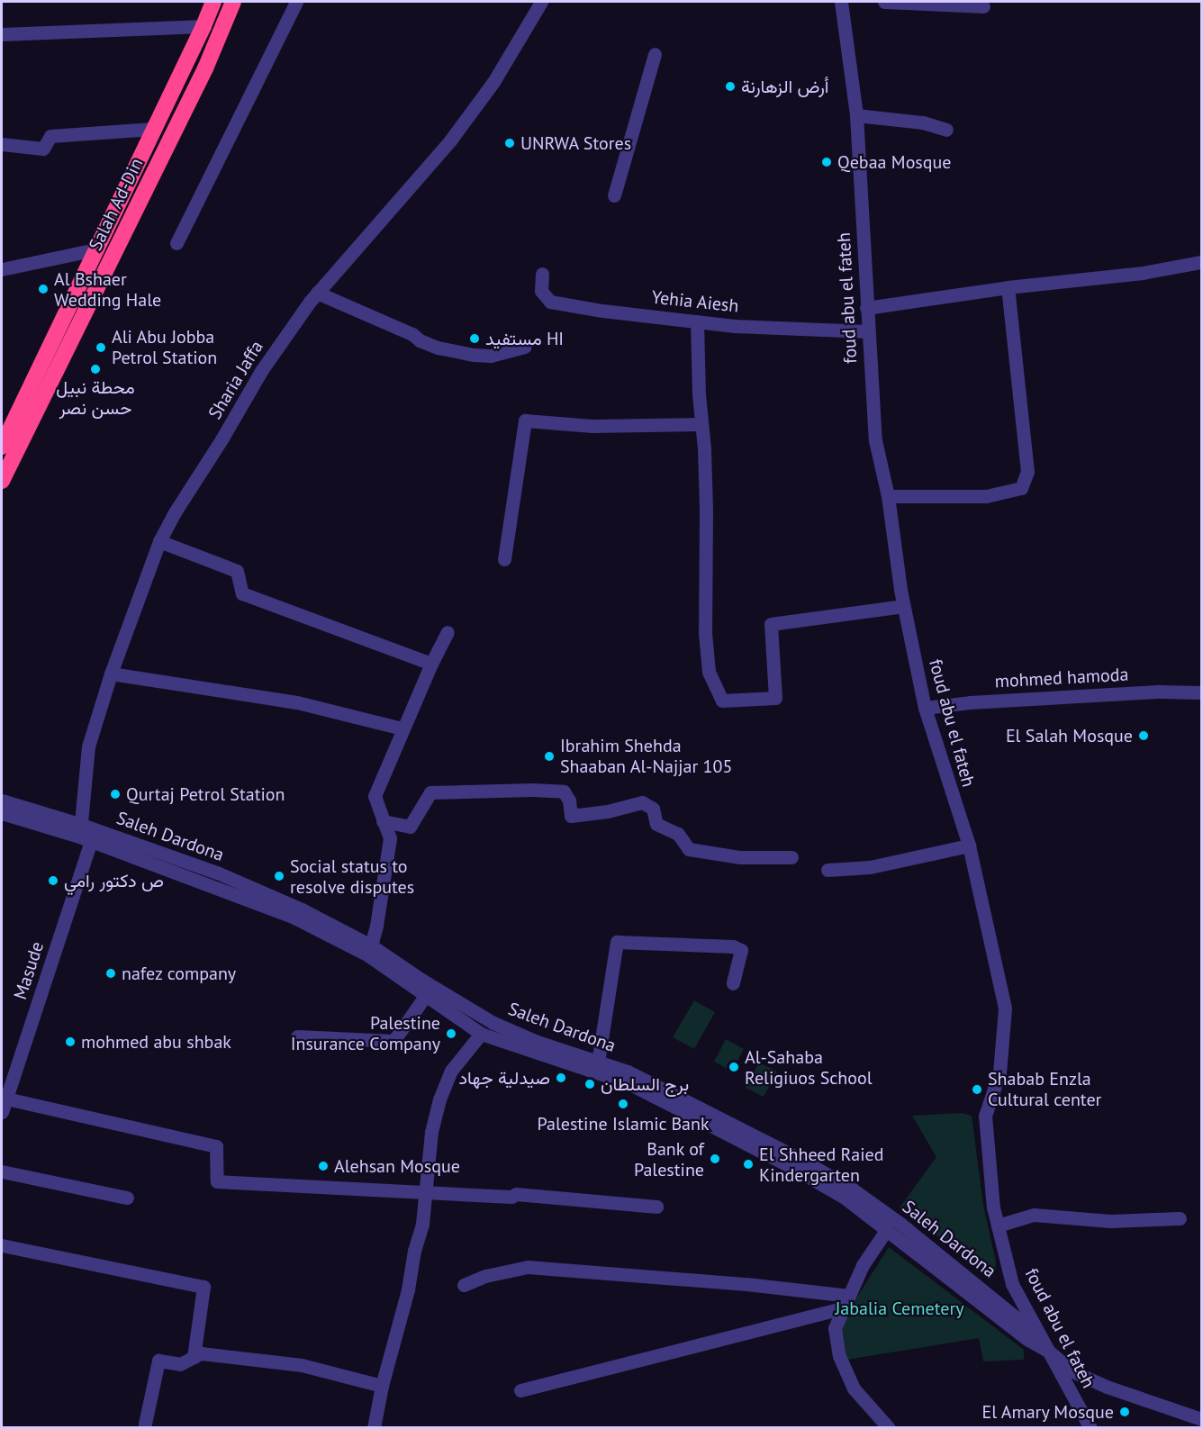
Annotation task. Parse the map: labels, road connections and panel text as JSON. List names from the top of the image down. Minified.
{"streets":{"highway":["Salah Ad-Din"],"street":["foud abu el fateh","Yehia Aiesh","Sharia Jaffa","mohmed hamoda","Saleh Dardona","Masude"]},"crossings":[["foud abu el fateh","Yehia Aiesh"],["foud abu el fateh","mohmed hamoda"],["foud abu el fateh","Saleh Dardona"],["Sharia Jaffa","Saleh Dardona"],["Sharia Jaffa","Masude"],["Saleh Dardona","Masude"]],"parks":["Jabalia Cemetery"],"places":["أرض الزهارنة","UNRWA Stores","Qebaa Mosque","Al Bshaer Wedding Hale","مستفيد HI","Ali Abu Jobba Petrol Station","محطة نبيل حسن نصر","El Salah Mosque","Ibrahim Shehda Shaaban Al-Najjar 105","Qurtaj Petrol Station","Social status to resolve disputes","ص دكتور رامي","nafez company","Palestine Insurance Company","mohmed abu shbak","Al-Sahaba Religiuos School","صيدلية جهاد","برج السلطان","Shabab Enzla Cultural center","Palestine Islamic Bank","Bank of Palestine","El Shheed Raied Kindergarten","Alehsan Mosque","El Amary Mosque"]}
